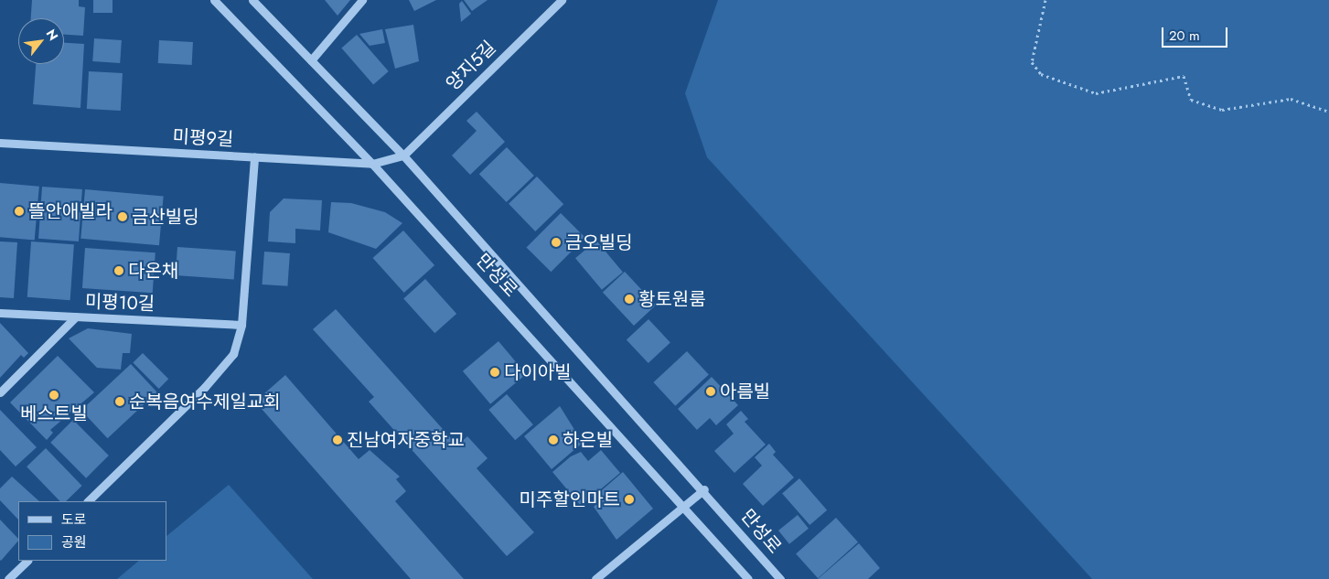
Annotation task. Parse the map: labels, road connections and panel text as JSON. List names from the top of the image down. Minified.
{"streets":{"street":["양지5길","미평9길","만성로","미평10길"]},"crossings":[["양지5길","미평9길"],["양지5길","만성로"],["미평9길","만성로"]],"places":["뜰안애빌라","금산빌딩","금오빌딩","다온채","황토원룸","다이아빌","아름빌","베스트빌","순복음여수제일교회","진남여자중학교","하은빌","미주할인마트"],"legend":["도로","공원"],"scale_bar":"20 m","north":"top right"}
